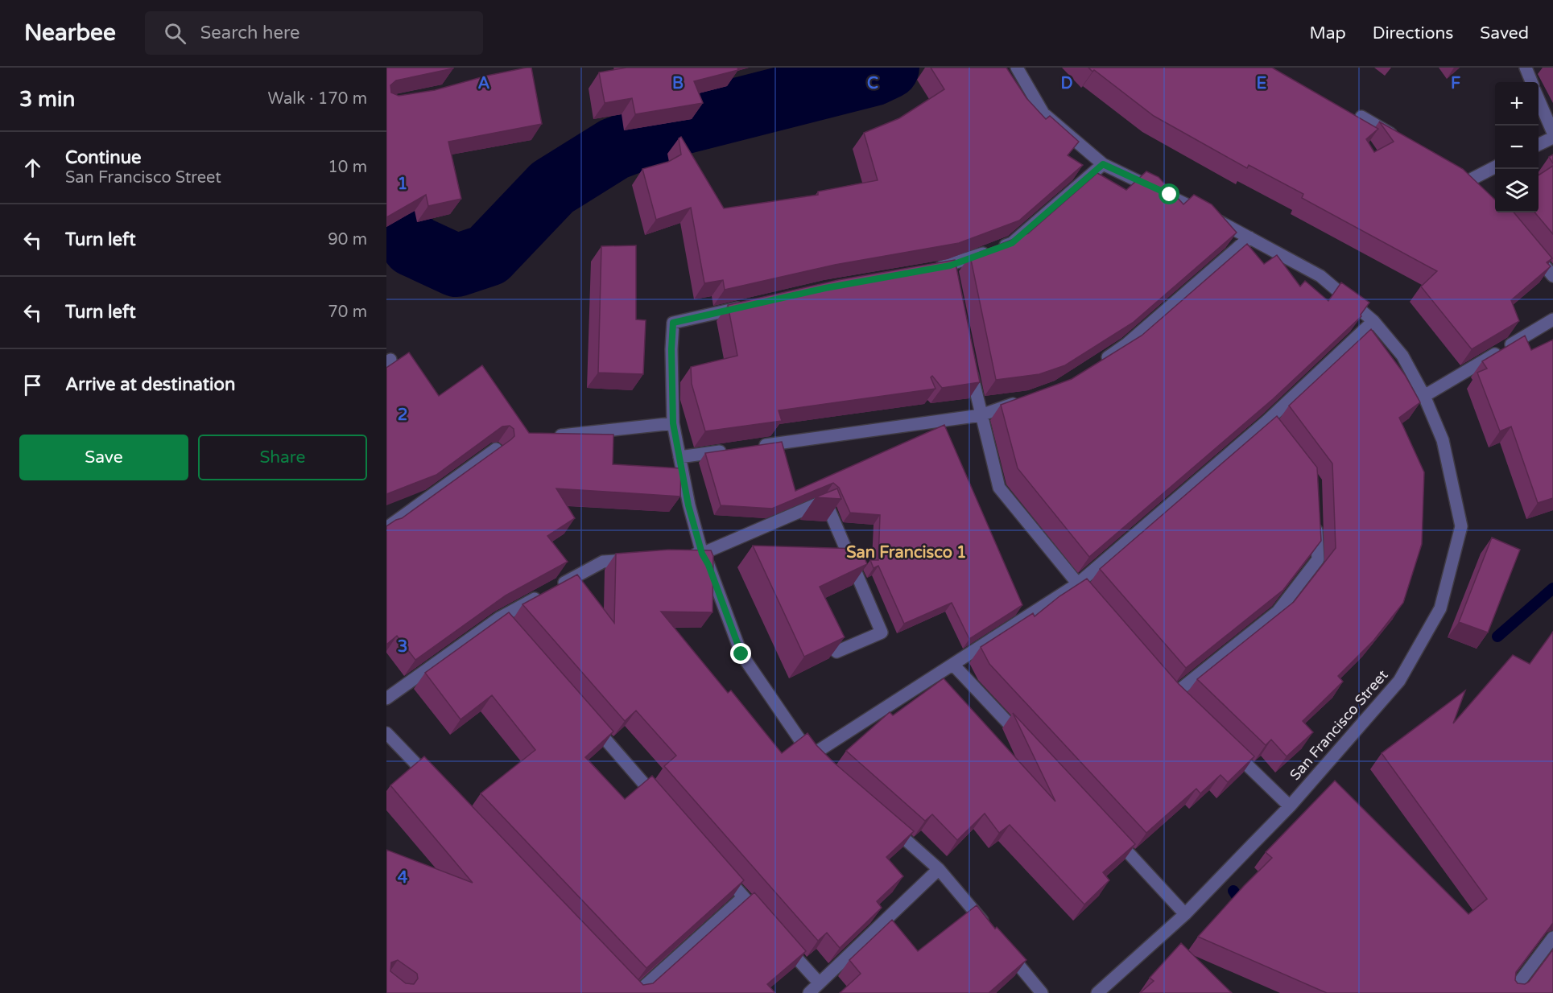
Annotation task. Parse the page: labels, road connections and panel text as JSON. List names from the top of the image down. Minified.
{"streets":{"street":["San Francisco Street"]},"districts":["San Francisco 1"],"page":{"header":"Nearbee","search":"Search here","nav":["Map","Directions","Saved"],"heading":["3 min","Walk · 170 m"],"map_buttons":["+","−"],"list":[["Continue","San Francisco Street","10 m"],["Turn left","90 m"],["Turn left","70 m"],"Arrive at destination"],"buttons":["Save","Share"]},"grid":{"columns":["A","B","C","D","E","F"],"rows":["1","2","3","4"]}}
